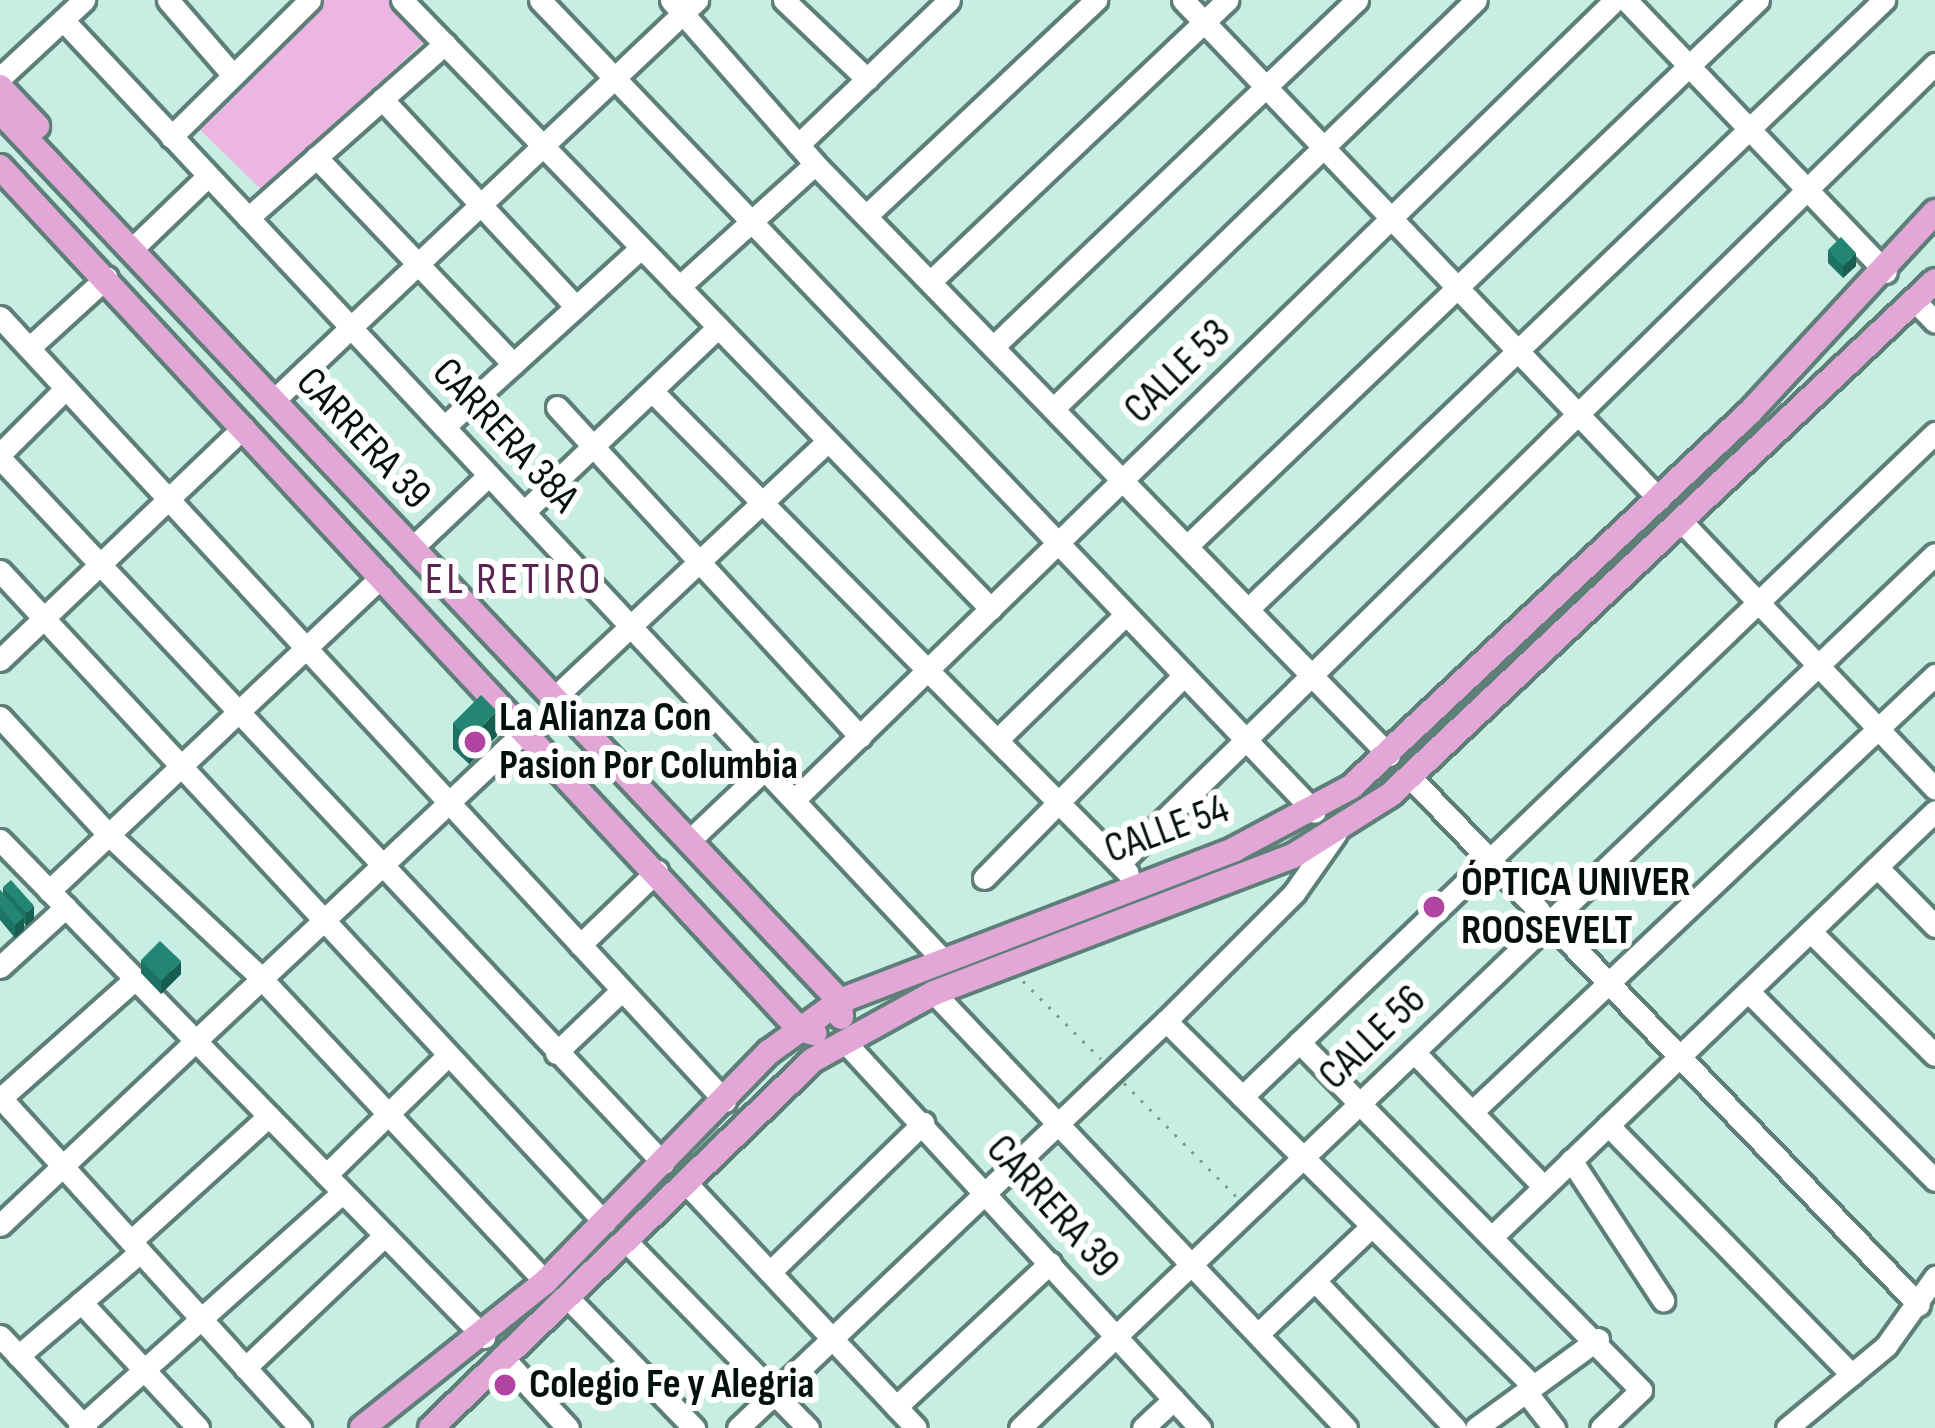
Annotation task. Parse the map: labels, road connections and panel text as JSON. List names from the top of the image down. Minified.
{"streets":{"main road":["CARRERA 39","CALLE 54"],"street":["CALLE 53","CARRERA 38A","CALLE 56"]},"crossings":[["CALLE 53","CARRERA 38A"],["CARRERA 38A","CALLE 54"],["CARRERA 39","CALLE 54"],["CARRERA 39","CALLE 56"]],"districts":["EL RETIRO"],"places":["La Alianza Con Pasion Por Columbia","ÓPTICA UNIVER ROOSEVELT","Colegio Fe y Alegria"]}
